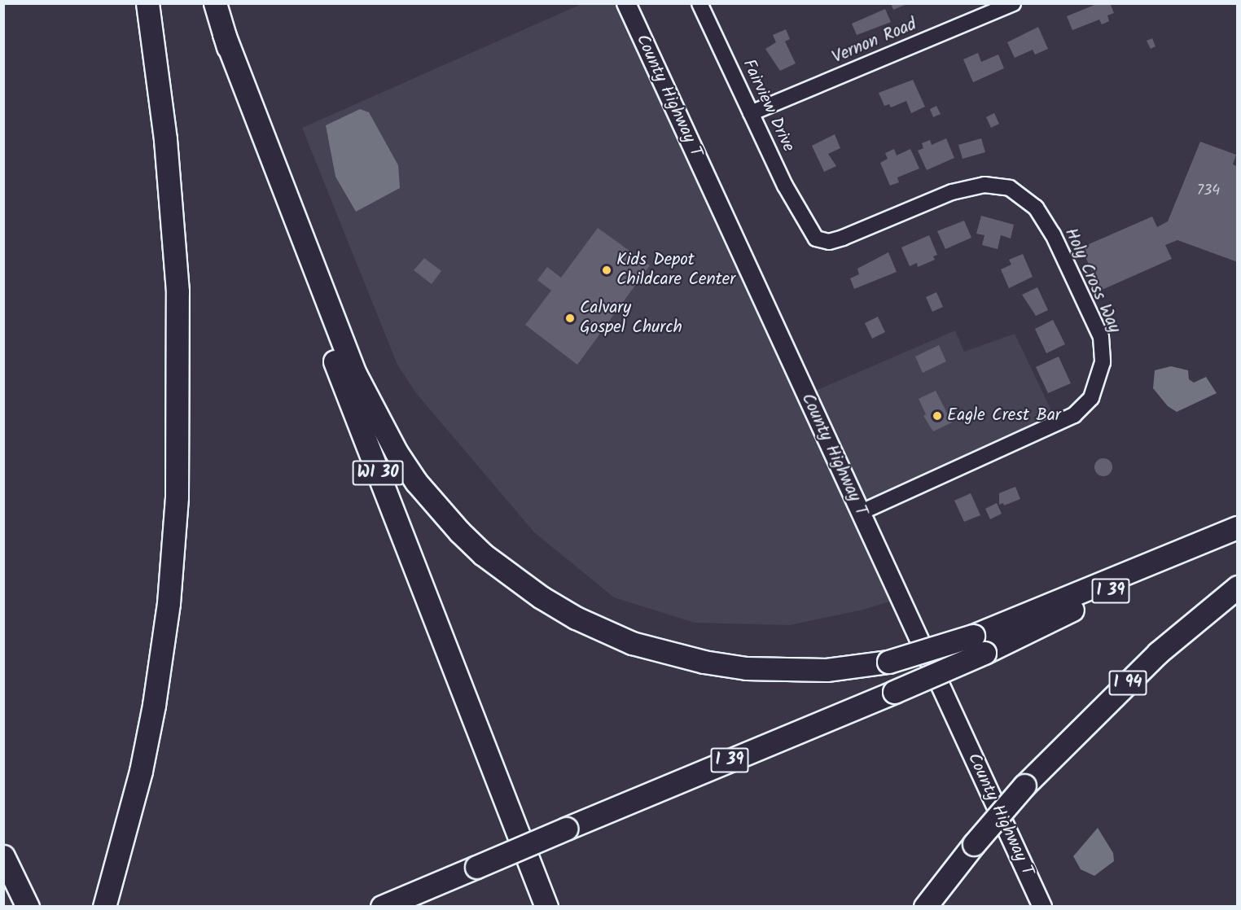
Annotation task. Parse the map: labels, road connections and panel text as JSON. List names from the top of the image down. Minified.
{"streets":{"highway":["WI 30","I 39","I 94"],"main road":["County Highway T"],"street":["Vernon Road","Fairview Drive","Holy Cross Way"]},"crossings":[["Vernon Road","Fairview Drive"],["County Highway T","Holy Cross Way"],["Fairview Drive","Holy Cross Way"]],"places":["Kids Depot Childcare Center","Calvary Gospel Church","Eagle Crest Bar"],"house_numbers":["734"]}
